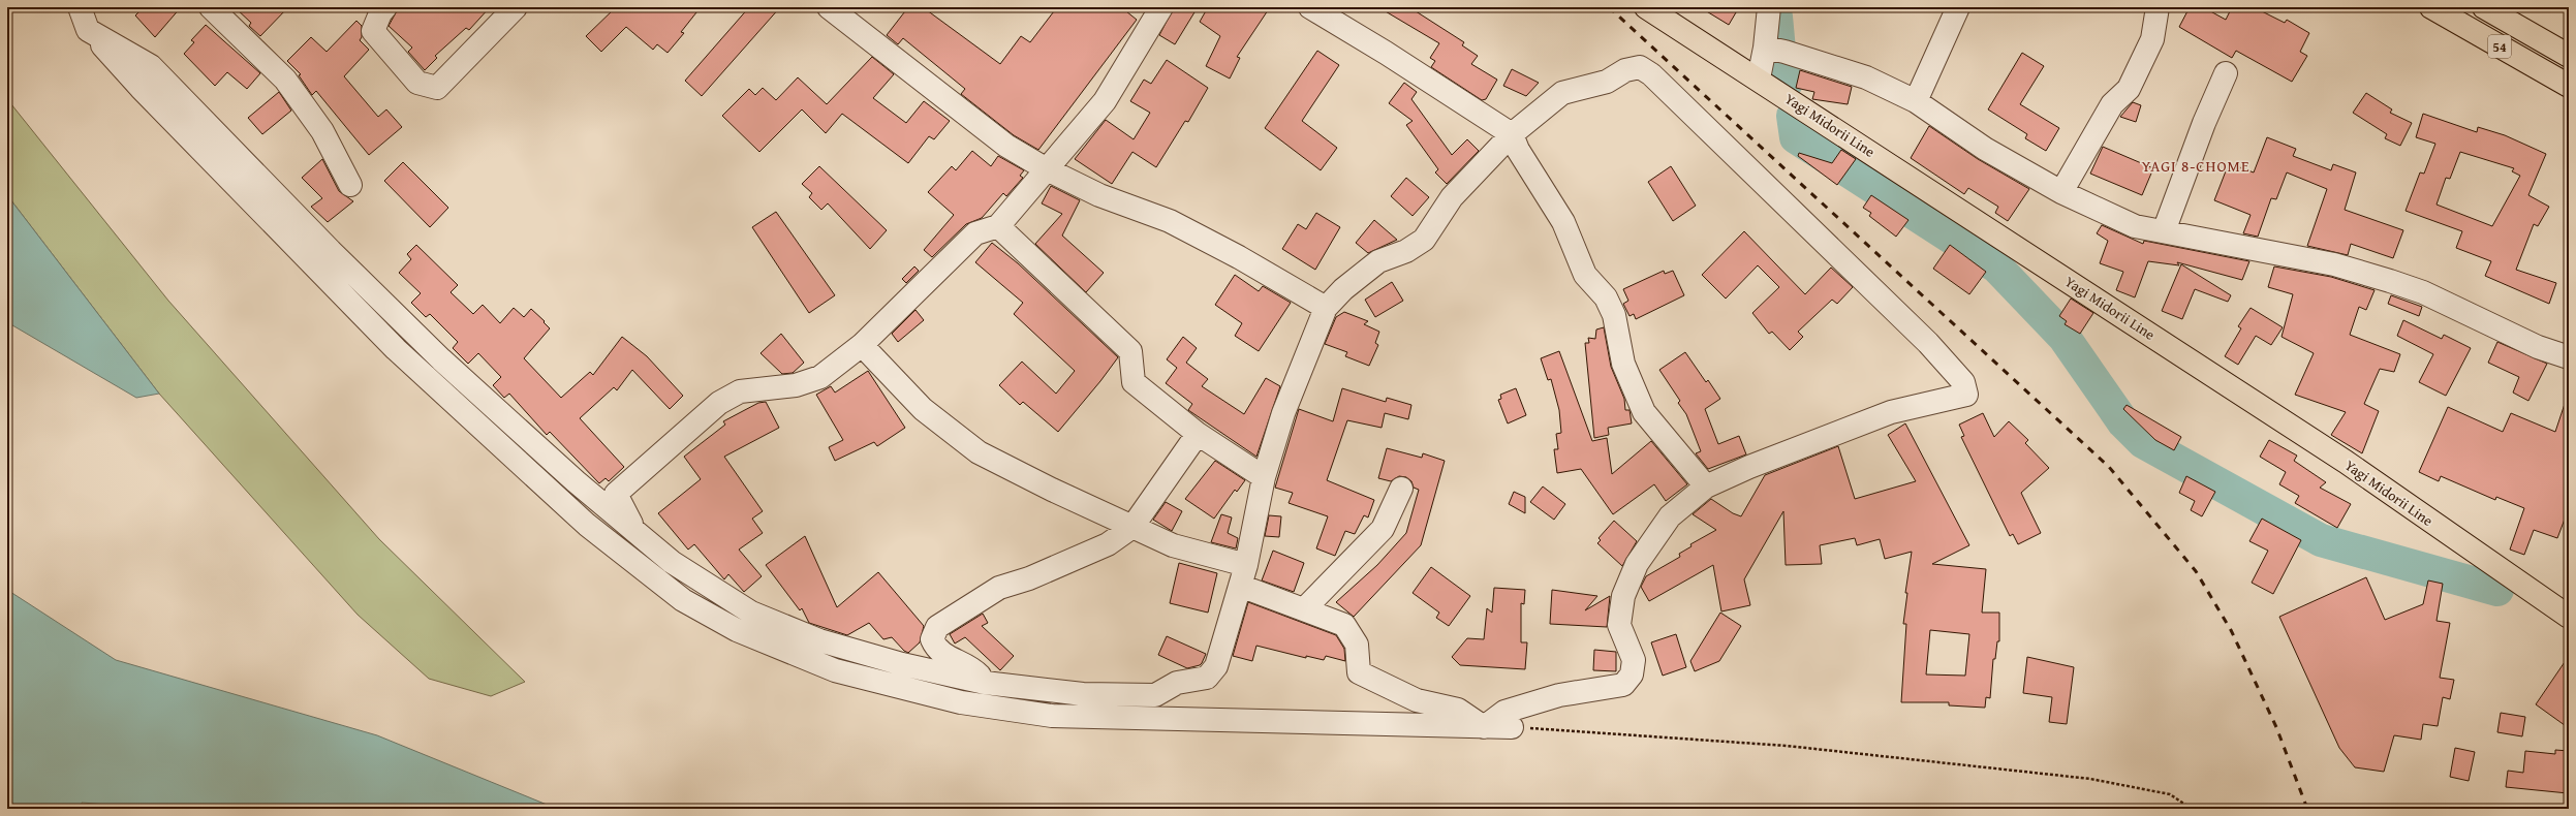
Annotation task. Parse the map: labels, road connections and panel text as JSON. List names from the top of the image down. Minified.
{"streets":{"main road":["54","Yagi Midorii Line"]},"districts":["YAGI 8-CHOME"]}
